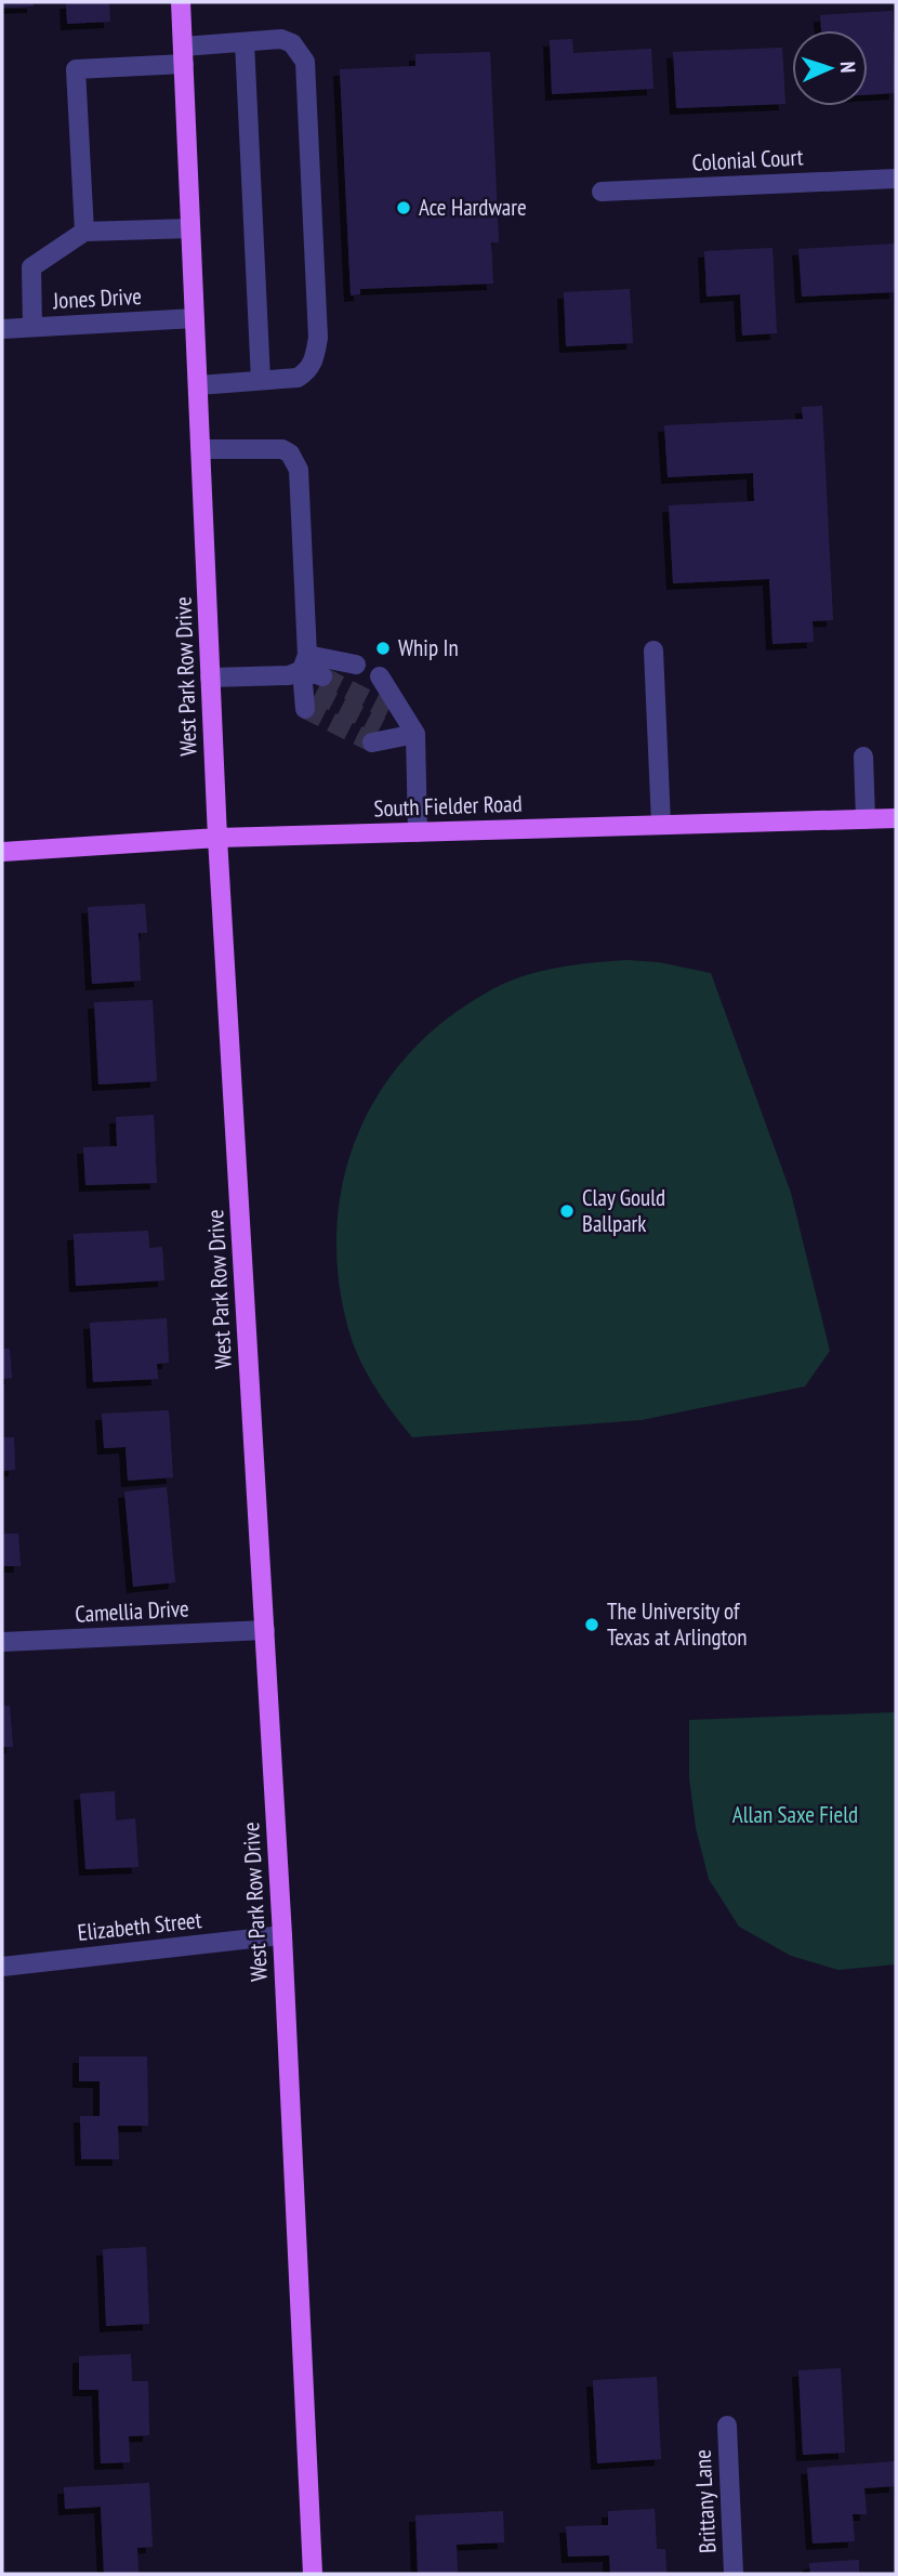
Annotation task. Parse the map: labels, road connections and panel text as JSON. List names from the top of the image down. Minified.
{"streets":{"main road":["West Park Row Drive","South Fielder Road"],"street":["Colonial Court","Jones Drive","Camellia Drive","Elizabeth Street","Brittany Lane"]},"crossings":[["Jones Drive","West Park Row Drive"],["West Park Row Drive","South Fielder Road"],["West Park Row Drive","Camellia Drive"],["West Park Row Drive","Elizabeth Street"]],"parks":["Allan Saxe Field"],"places":["Ace Hardware","Whip In","Clay Gould Ballpark","The University of Texas at Arlington"],"north":"right"}
